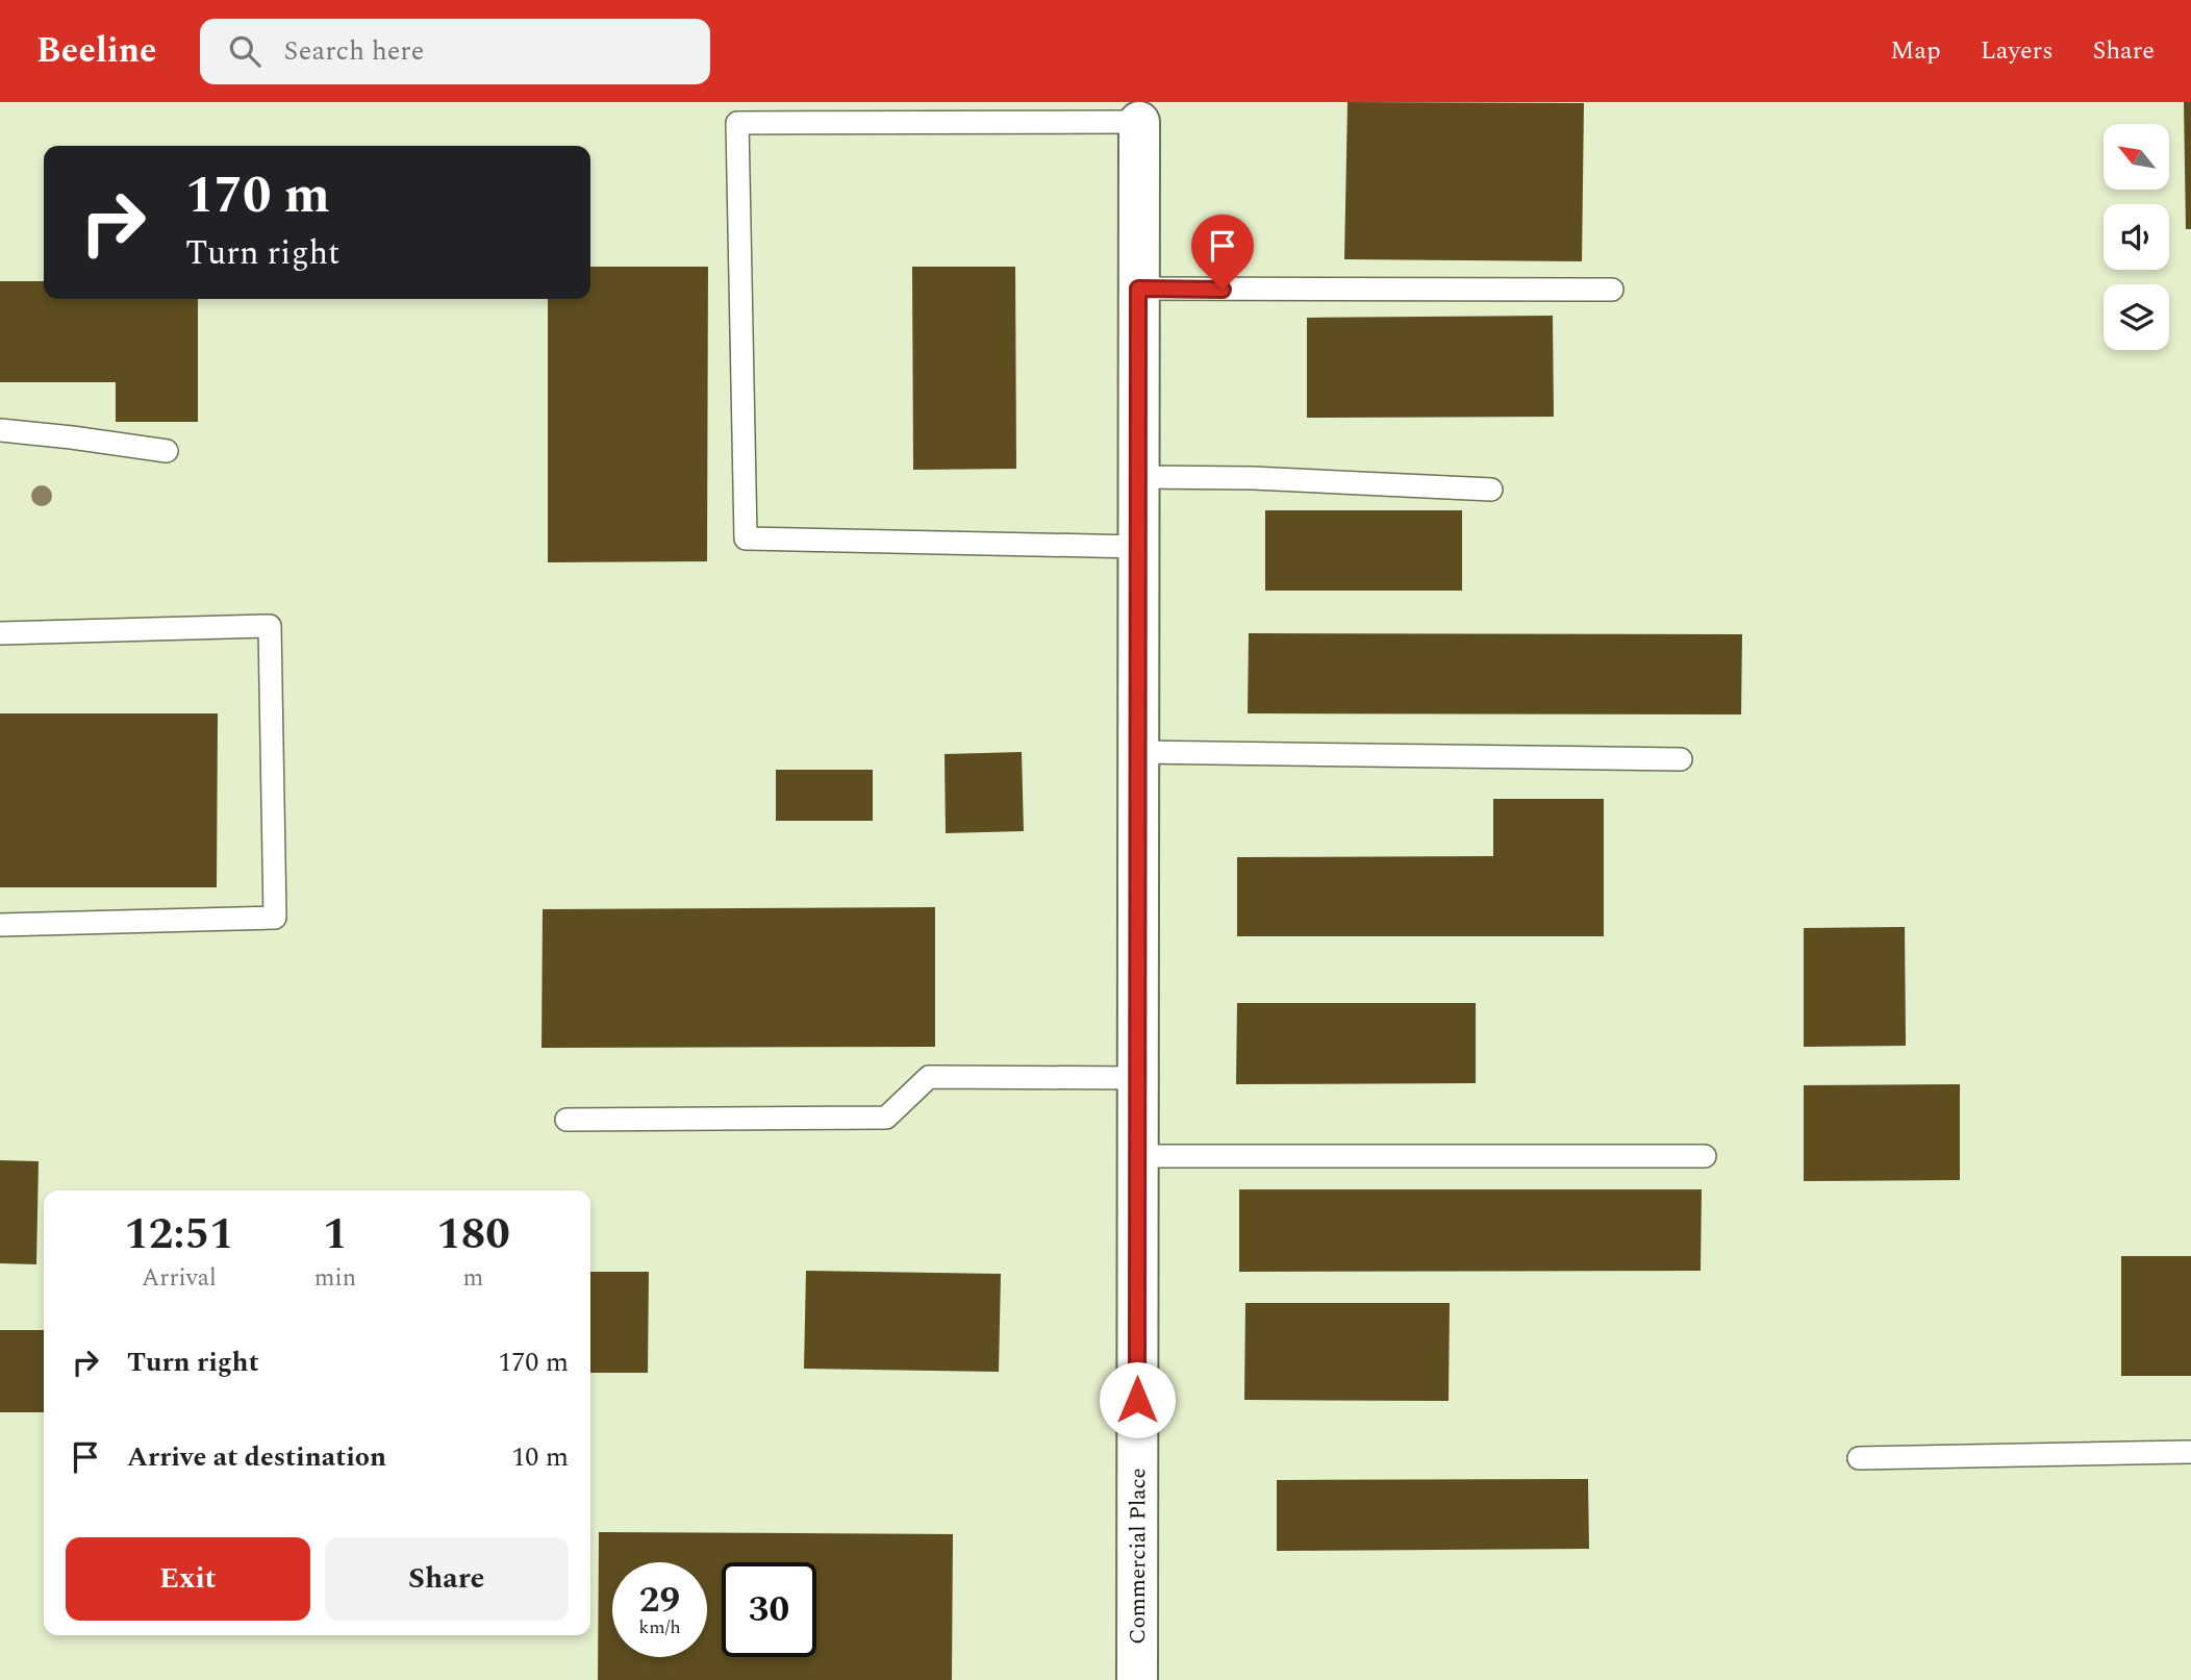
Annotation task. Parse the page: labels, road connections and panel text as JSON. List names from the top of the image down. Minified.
{"streets":{"street":["Commercial Place"]},"north":"top left","page":{"header":"Beeline","search":"Search here","nav":["Map","Layers","Share"],"turn":["170 m","Turn right"],"eta":["12:51","Arrival","1","min","180","m"],"list":[{"name":"Turn right","value":"170 m"},{"name":"Arrive at destination","value":"10 m"}],"buttons":["Exit","Share"],"speed":"29 km/h","limit":"30"}}
